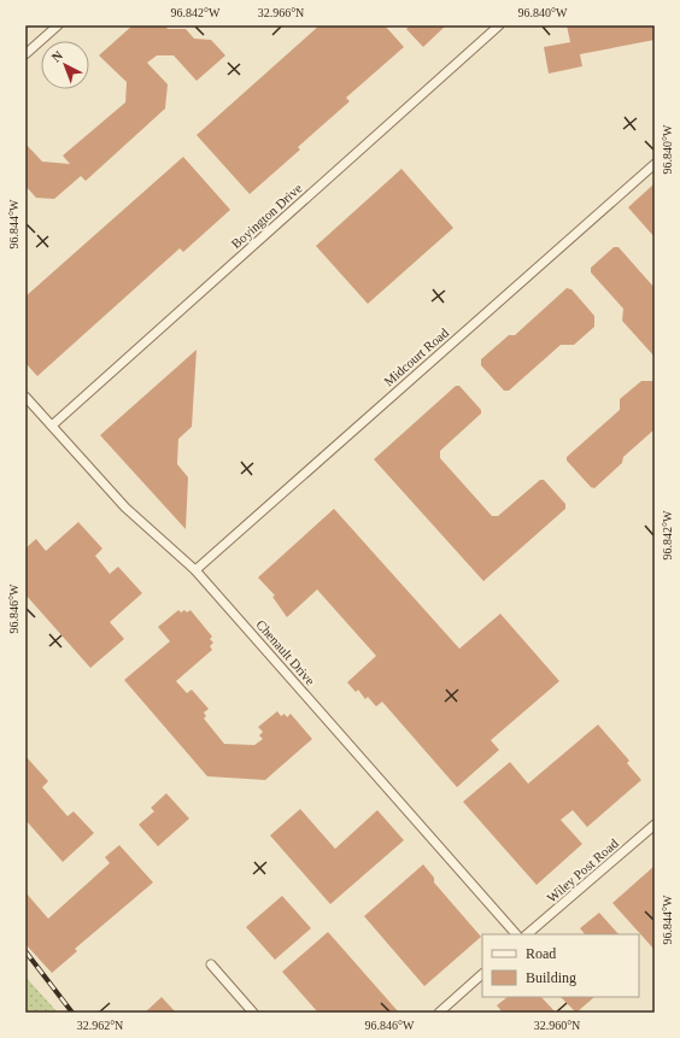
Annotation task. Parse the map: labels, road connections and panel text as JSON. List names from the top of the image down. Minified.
{"streets":{"street":["Boyington Drive","Midcourt Road","Chenault Drive","Wiley Post Road"]},"crossings":[["Boyington Drive","Chenault Drive"],["Midcourt Road","Chenault Drive"]],"legend":["Road","Building"],"north":"top left","coordinates":["96.842°W","32.966°N","96.840°W","96.844°W","96.846°W","32.962°N","32.960°N"]}
